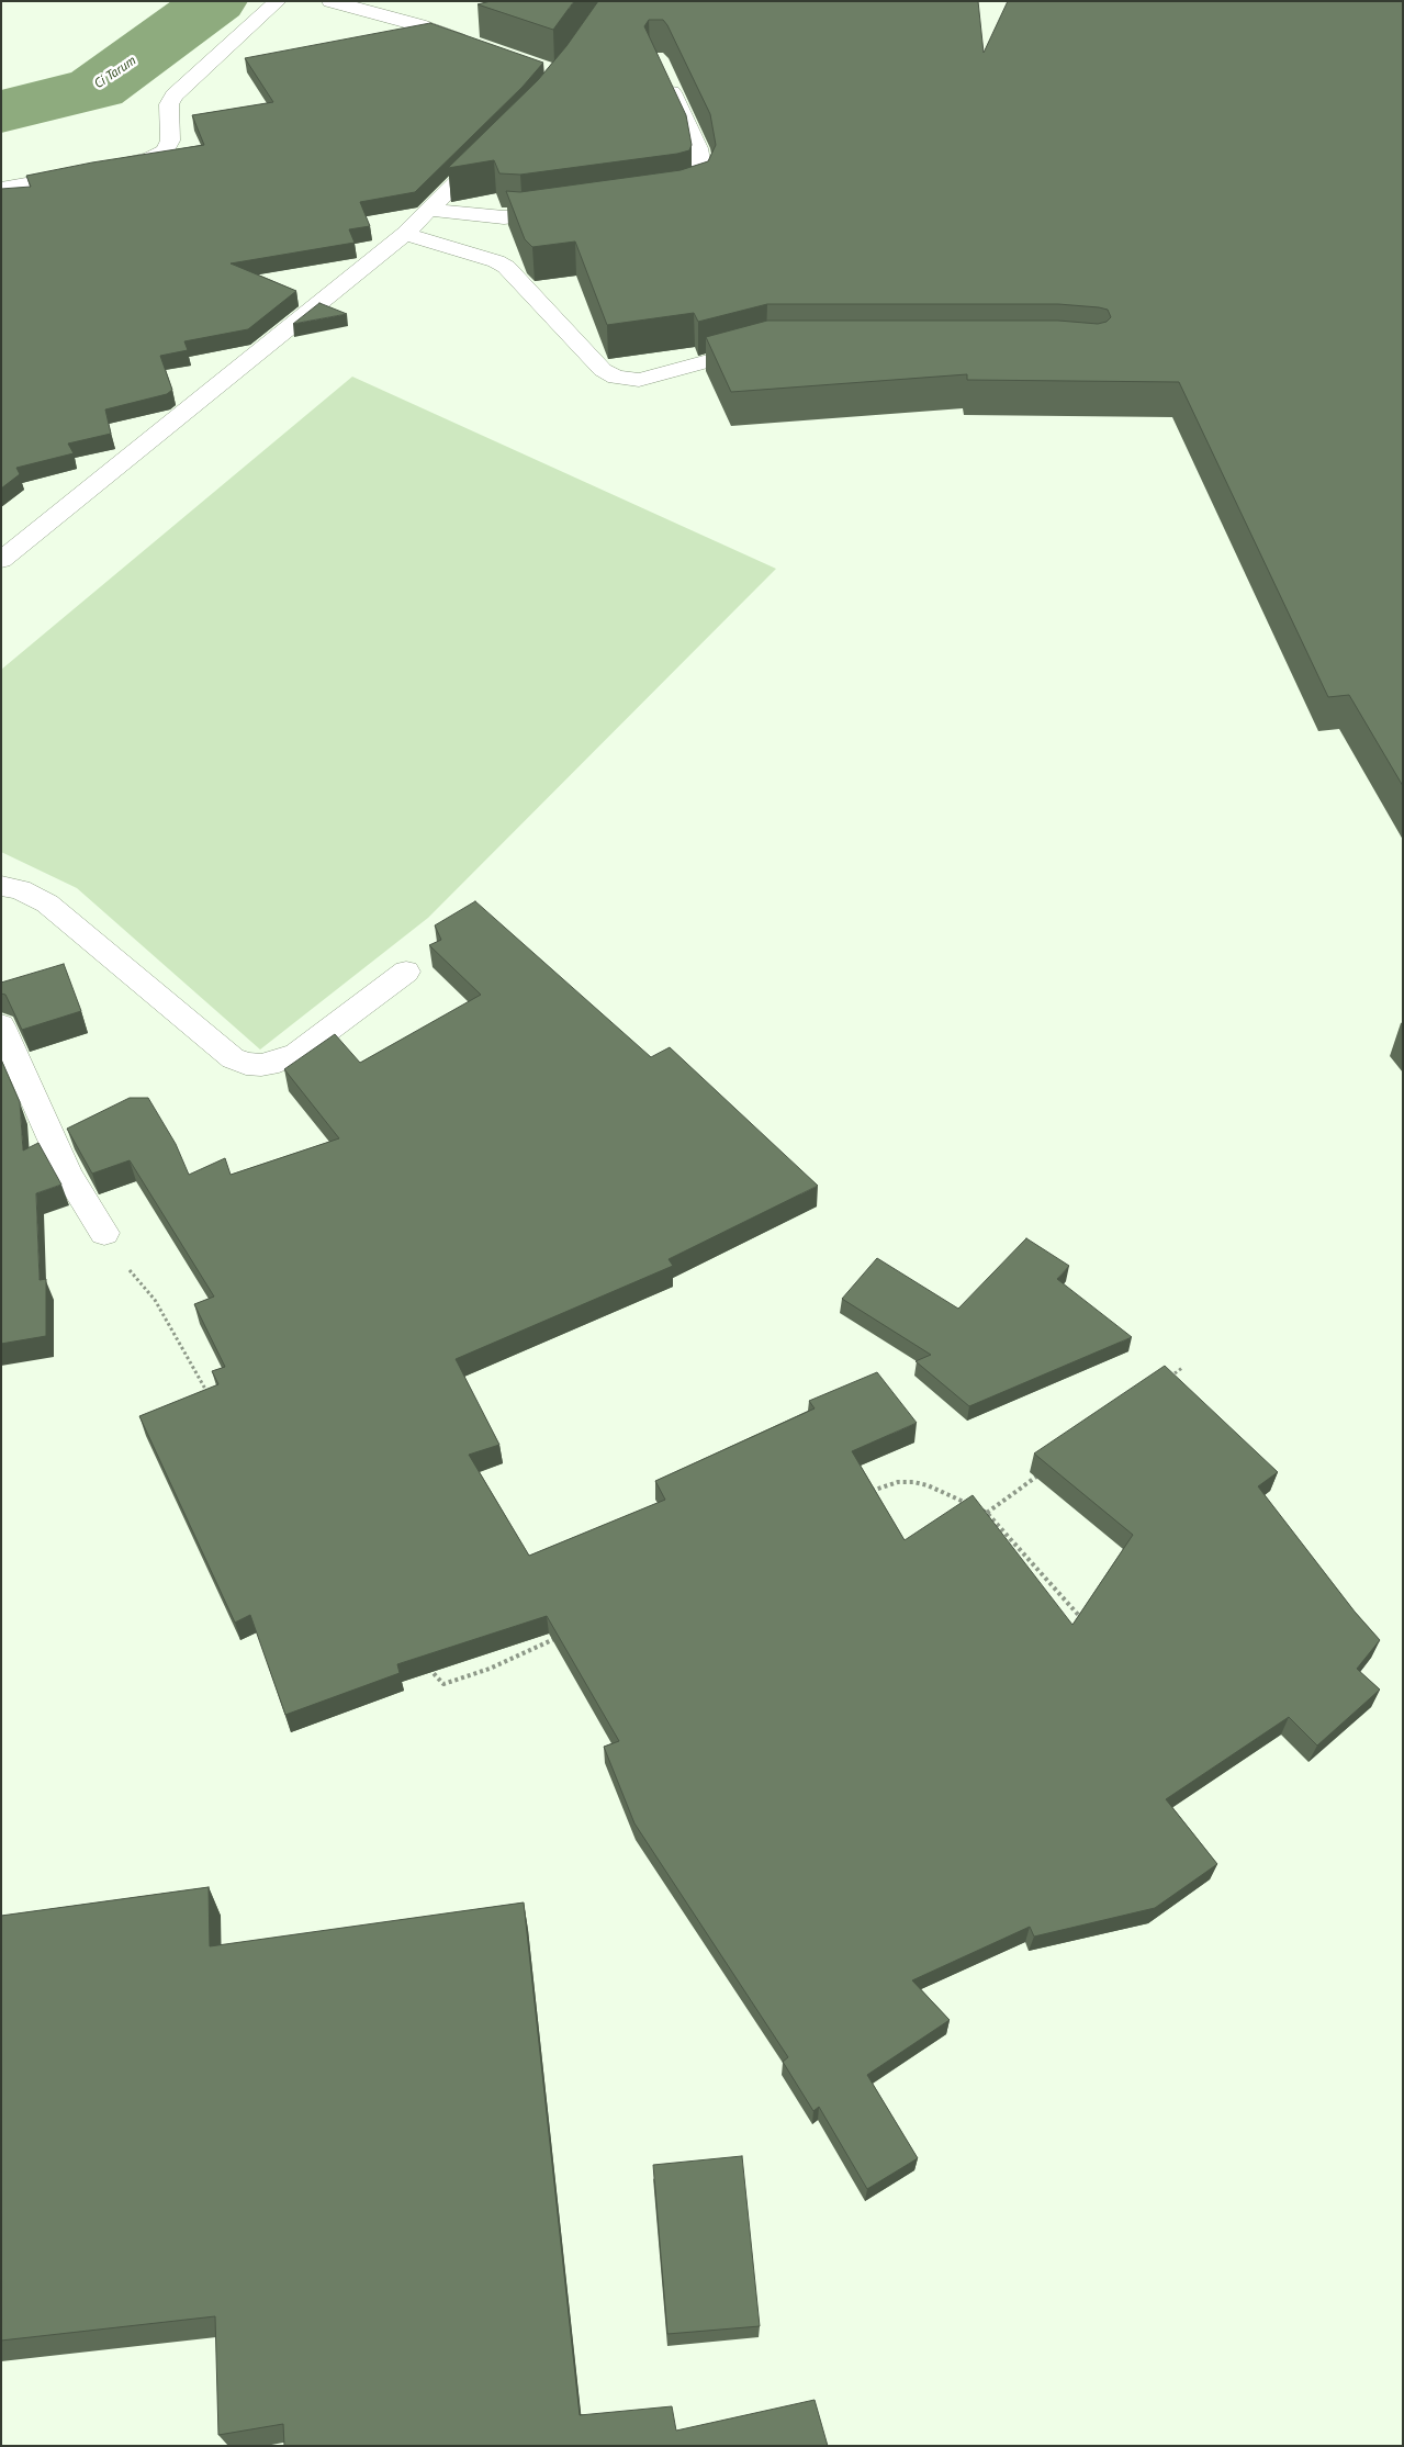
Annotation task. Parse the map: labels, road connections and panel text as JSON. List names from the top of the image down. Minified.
{"water":["Ci Tarum"]}
